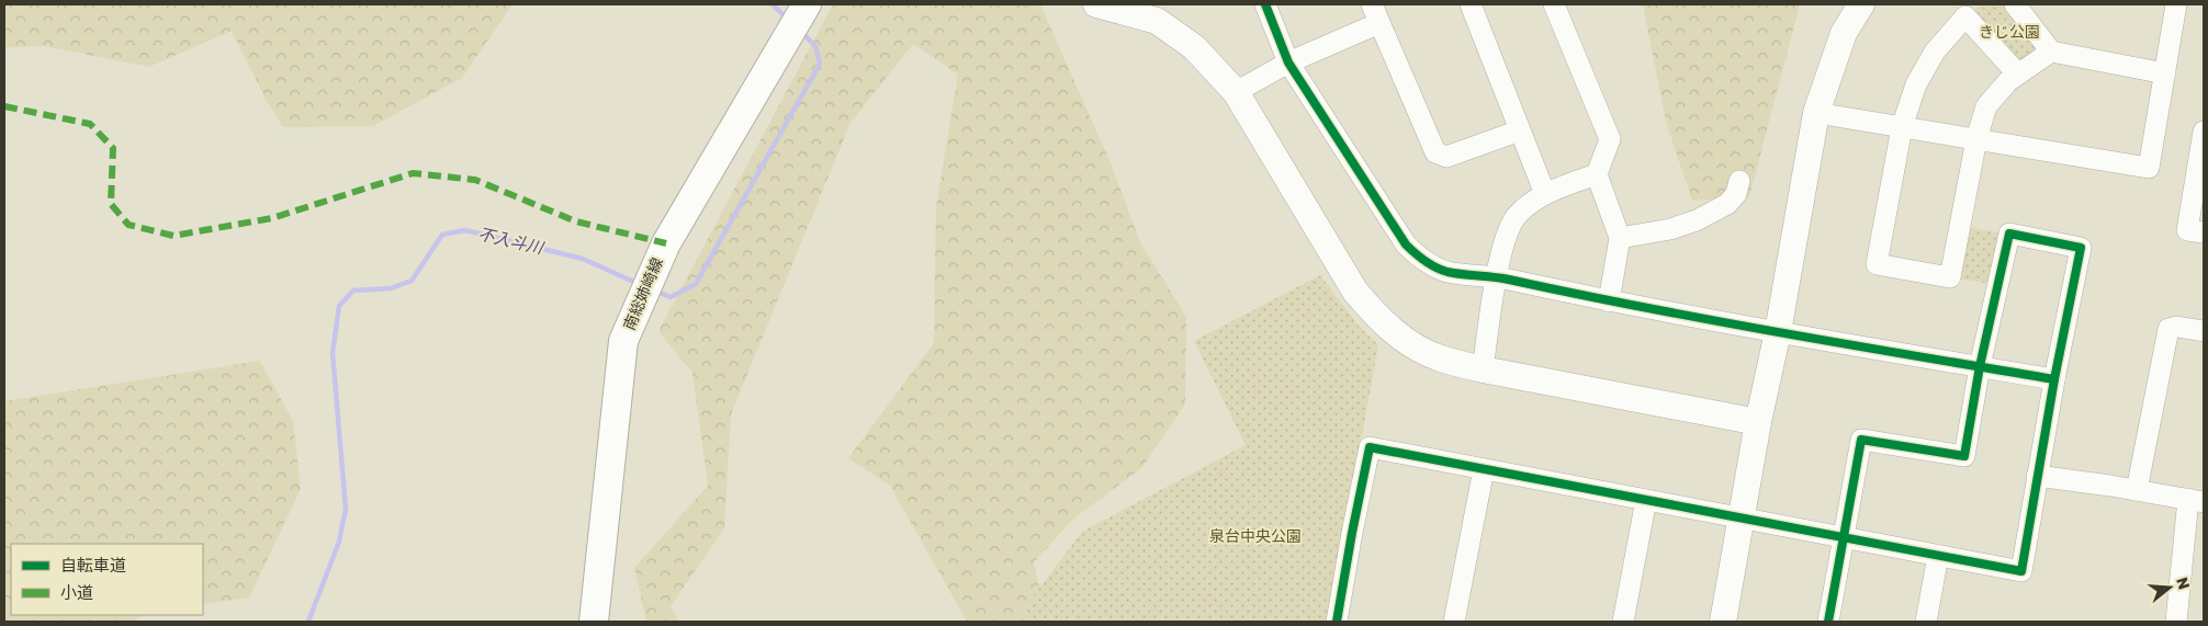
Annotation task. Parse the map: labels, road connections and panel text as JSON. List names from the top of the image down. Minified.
{"streets":{"main road":["南総姉崎線"]},"water":["不入斗川"],"parks":["きじ公園","泉台中央公園"],"legend":["自転車道","小道"],"north":"right"}
